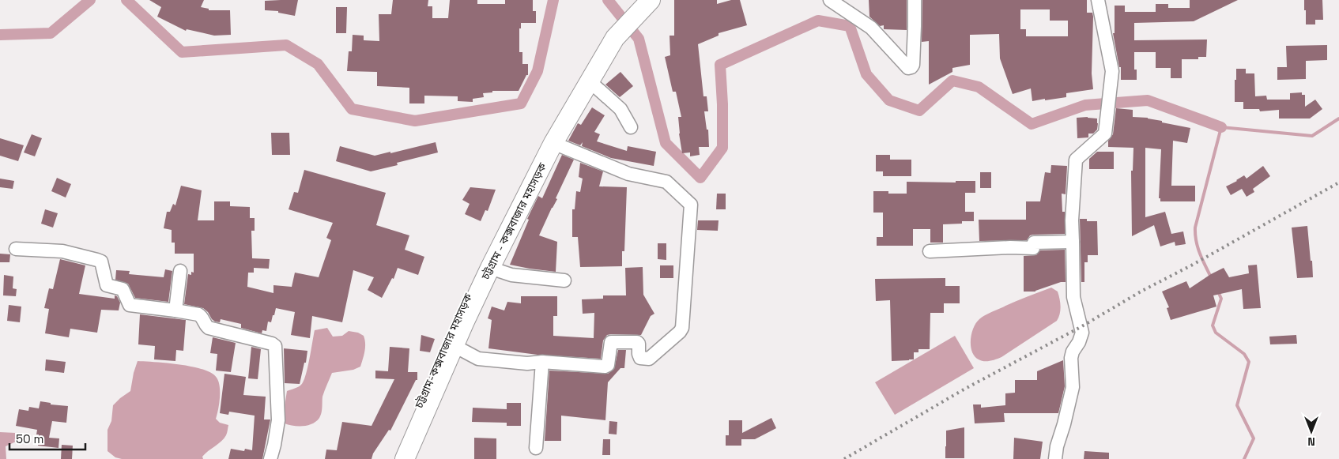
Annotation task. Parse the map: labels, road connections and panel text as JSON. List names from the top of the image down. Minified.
{"streets":{"highway":["চট্টগ্রাম - কক্সবাজার মহাসড়ক","চট্টগ্রাম-কক্সবাজার মহাসড়ক"]},"crossings":[["চট্টগ্রাম - কক্সবাজার মহাসড়ক","চট্টগ্রাম-কক্সবাজার মহাসড়ক"]],"scale_bar":"50 m","north":"bottom"}
